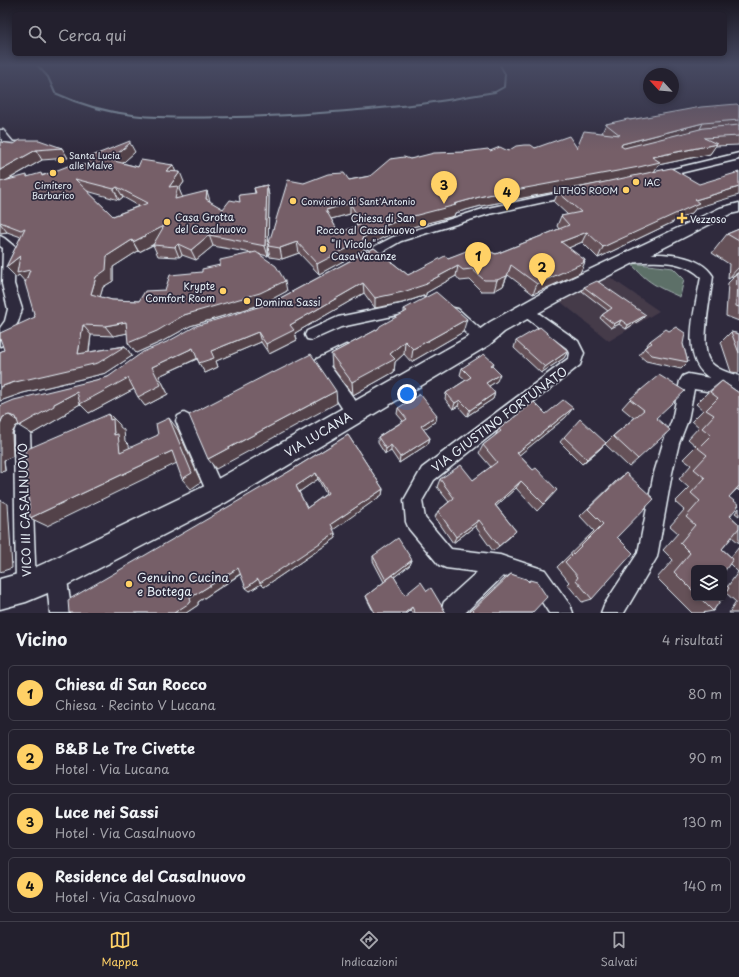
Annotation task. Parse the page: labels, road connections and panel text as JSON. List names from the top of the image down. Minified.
{"streets":{"street":["VIA GIUSTINO FORTUNATO","VIA LUCANA","VICO III CASALNUOVO"]},"crossings":[["VIA GIUSTINO FORTUNATO","VIA LUCANA"],["VIA LUCANA","VICO III CASALNUOVO"]],"places":{"other":["Santa Lucia alle Malve","Cimitero Barbarico","IAC","LITHOS ROOM","Convicinio di Sant'Antonio","Casa Grotta del Casalnuovo","Chiesa di San Rocco al Casalnuovo","\"Il Vicolo\" Casa Vacanze","Krypte Comfort Room","Domina Sassi","Genuino Cucina e Bottega"],"health":["Vezzoso"]},"north":"top left","page":{"search":"Cerca qui","pins":["3","4","1","2"],"heading":["Vicino","4 risultati"],"list":[{"mark":"1","name":"Chiesa di San Rocco","note":"Chiesa · Recinto V Lucana","value":"80 m"},{"mark":"2","name":"B&B Le Tre Civette","note":"Hotel · Via Lucana","value":"90 m"},{"mark":"3","name":"Luce nei Sassi","note":"Hotel · Via Casalnuovo","value":"130 m"},{"mark":"4","name":"Residence del Casalnuovo","note":"Hotel · Via Casalnuovo","value":"140 m"}],"nav":["Mappa","Indicazioni","Salvati"]}}
